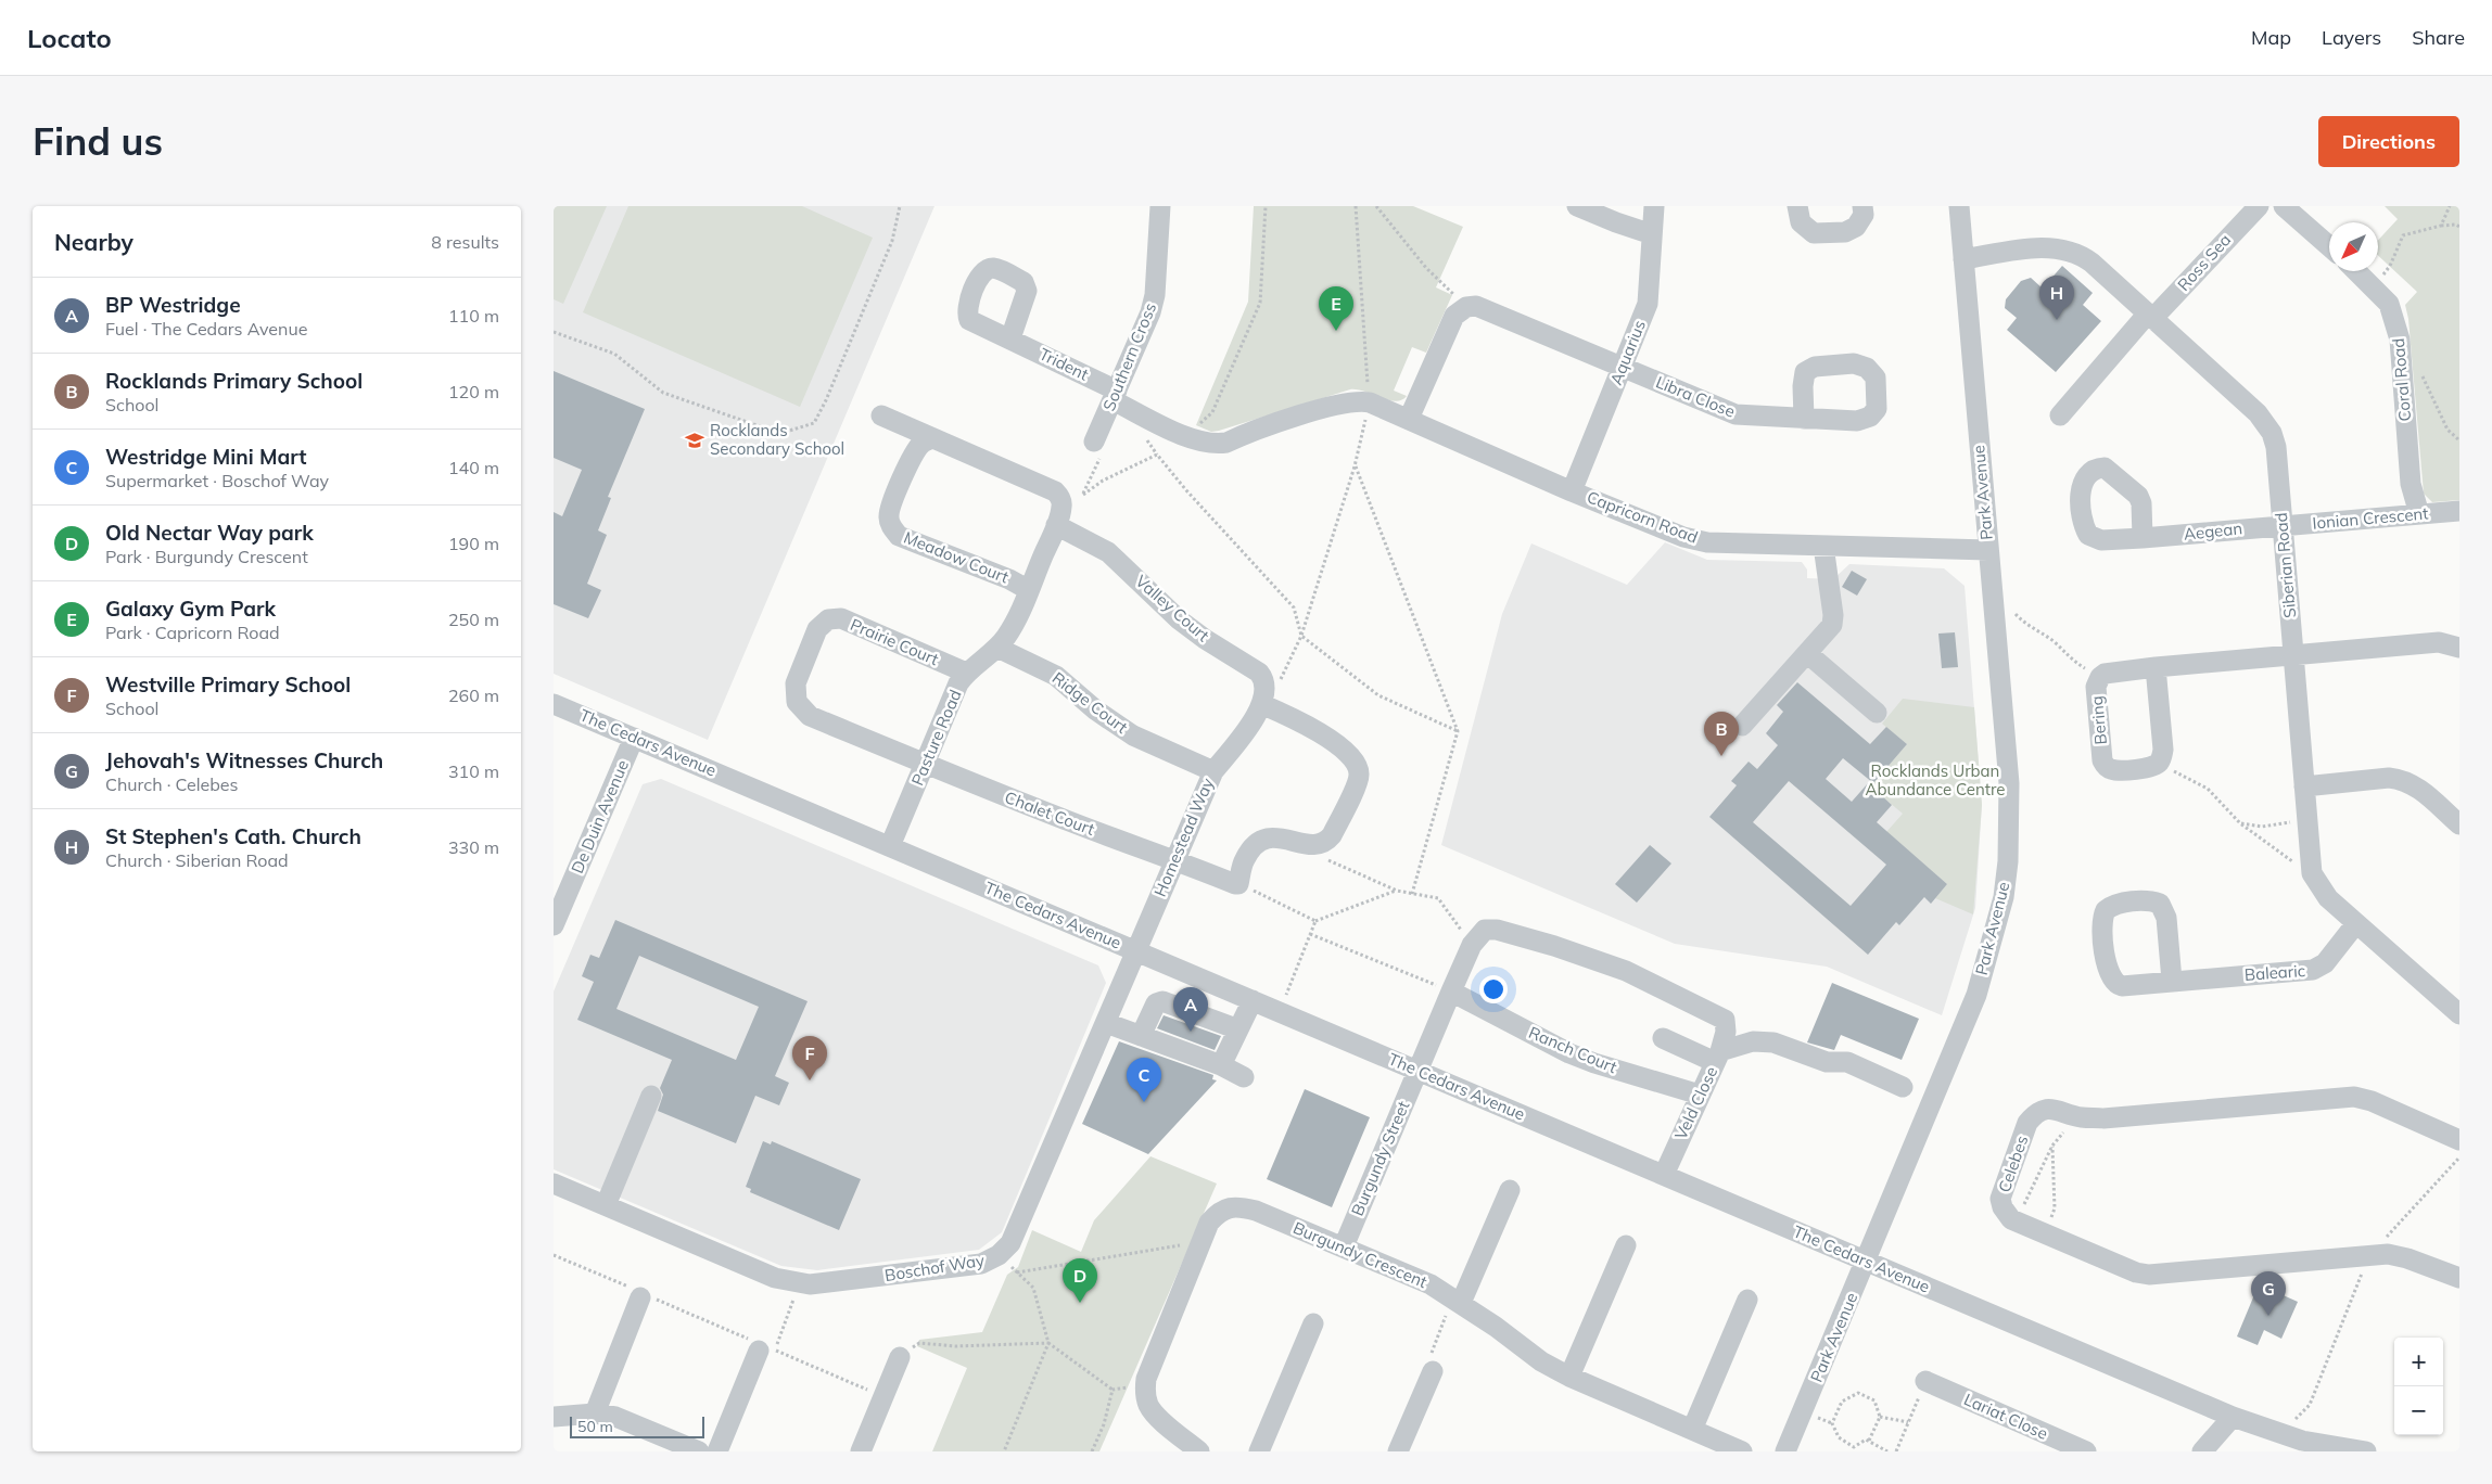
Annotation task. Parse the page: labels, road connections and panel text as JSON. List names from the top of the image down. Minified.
{"streets":{"street":["Ross Sea","Aquarius","Southern Cross","Trident","Coral Road","Libra Close","Park Avenue","Capricorn Road","Ionian Crescent","Aegean","Meadow Court","Siberian Road","Valley Court","Prairie Court","Ridge Court","Bering","Pasture Road","The Cedars Avenue","Chalet Court","De Duin Avenue","Homestead Way","Balearic","Ranch Court","Veld Close","Burgundy Street","Celebes","Burgundy Crescent","Boschof Way","Lariat Close"]},"crossings":[["Ross Sea","Siberian Road"],["Aquarius","Libra Close"],["Aquarius","Capricorn Road"],["Southern Cross","Trident"],["Southern Cross","Capricorn Road"],["Trident","Capricorn Road"],["Coral Road","Ionian Crescent"],["Park Avenue","Capricorn Road"],["Park Avenue","Siberian Road"],["Park Avenue","The Cedars Avenue"],["Ionian Crescent","Aegean"],["Ionian Crescent","Siberian Road"],["Aegean","Siberian Road"],["Meadow Court","Pasture Road"],["Siberian Road","Bering"],["Siberian Road","Balearic"],["Valley Court","Pasture Road"],["Prairie Court","Pasture Road"],["Prairie Court","Chalet Court"],["Ridge Court","Pasture Road"],["Ridge Court","Homestead Way"],["Pasture Road","The Cedars Avenue"],["Pasture Road","Chalet Court"],["The Cedars Avenue","De Duin Avenue"],["The Cedars Avenue","Homestead Way"],["The Cedars Avenue","Veld Close"],["The Cedars Avenue","Burgundy Street"],["The Cedars Avenue","Boschof Way"],["Chalet Court","Homestead Way"],["Homestead Way","Boschof Way"],["Ranch Court","Veld Close"],["Ranch Court","Burgundy Street"],["Burgundy Street","Burgundy Crescent"]],"parks":["Rocklands Urban Abundance Centre"],"places":{"school or university":["Rocklands Secondary School"]},"scale_bar":"50 m","north":"bottom left","page":{"header":"Locato","nav":["Map","Layers","Share"],"buttons":"Directions","title":"Find us","heading":["Nearby","8 results"],"pins":["H","E","B","A","F","C","D","G"],"list":[{"mark":"A","name":"BP Westridge","note":"Fuel · The Cedars Avenue","value":"110 m"},{"mark":"B","name":"Rocklands Primary School","note":"School","value":"120 m"},{"mark":"C","name":"Westridge Mini Mart","note":"Supermarket · Boschof Way","value":"140 m"},{"mark":"D","name":"Old Nectar Way park","note":"Park · Burgundy Crescent","value":"190 m"},{"mark":"E","name":"Galaxy Gym Park","note":"Park · Capricorn Road","value":"250 m"},{"mark":"F","name":"Westville Primary School","note":"School","value":"260 m"},{"mark":"G","name":"Jehovah's Witnesses Church","note":"Church · Celebes","value":"310 m"},{"mark":"H","name":"St Stephen's Cath. Church","note":"Church · Siberian Road","value":"330 m"}],"map_buttons":["+","−"],"scale":"50 m"}}
